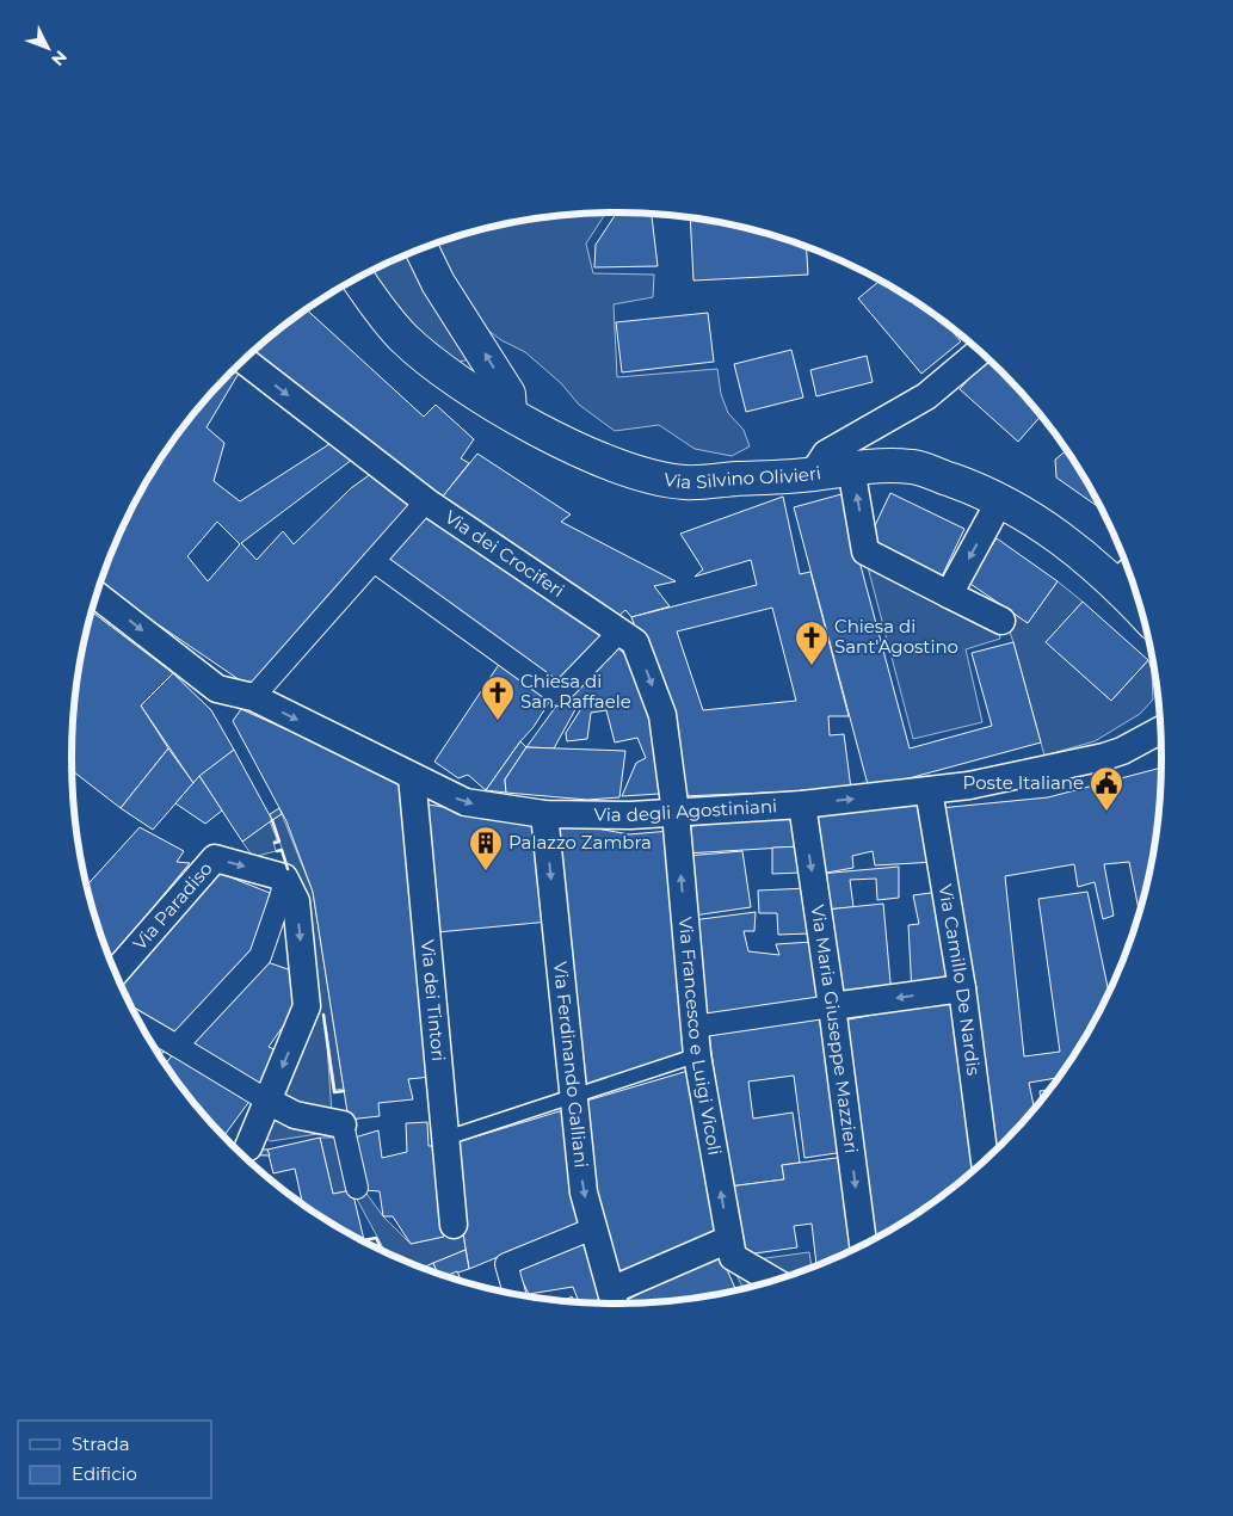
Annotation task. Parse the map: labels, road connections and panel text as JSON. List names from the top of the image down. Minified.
{"streets":{"street":["Via Silvino Olivieri","Via dei Crociferi","Via degli Agostiniani","Via Paradiso","Via Camillo De Nardis","Via dei Tintori","Via Maria Giuseppe Mazzieri","Via Francesco e Luigi Vicoli","Via Ferdinando Galliani"]},"crossings":[["Via dei Crociferi","Via degli Agostiniani"],["Via dei Crociferi","Via Francesco e Luigi Vicoli"],["Via degli Agostiniani","Via Camillo De Nardis"],["Via degli Agostiniani","Via dei Tintori"],["Via degli Agostiniani","Via Maria Giuseppe Mazzieri"],["Via degli Agostiniani","Via Francesco e Luigi Vicoli"],["Via degli Agostiniani","Via Ferdinando Galliani"]],"one_way":["Via degli Agostiniani","Via Maria Giuseppe Mazzieri","Via Francesco e Luigi Vicoli","Via Ferdinando Galliani"],"places":{"church":["Chiesa di Sant'Agostino","Chiesa di San Raffaele"],"public building":["Poste Italiane"],"building":["Palazzo Zambra"]},"legend":["Strada","Edificio"],"north":"bottom right"}
